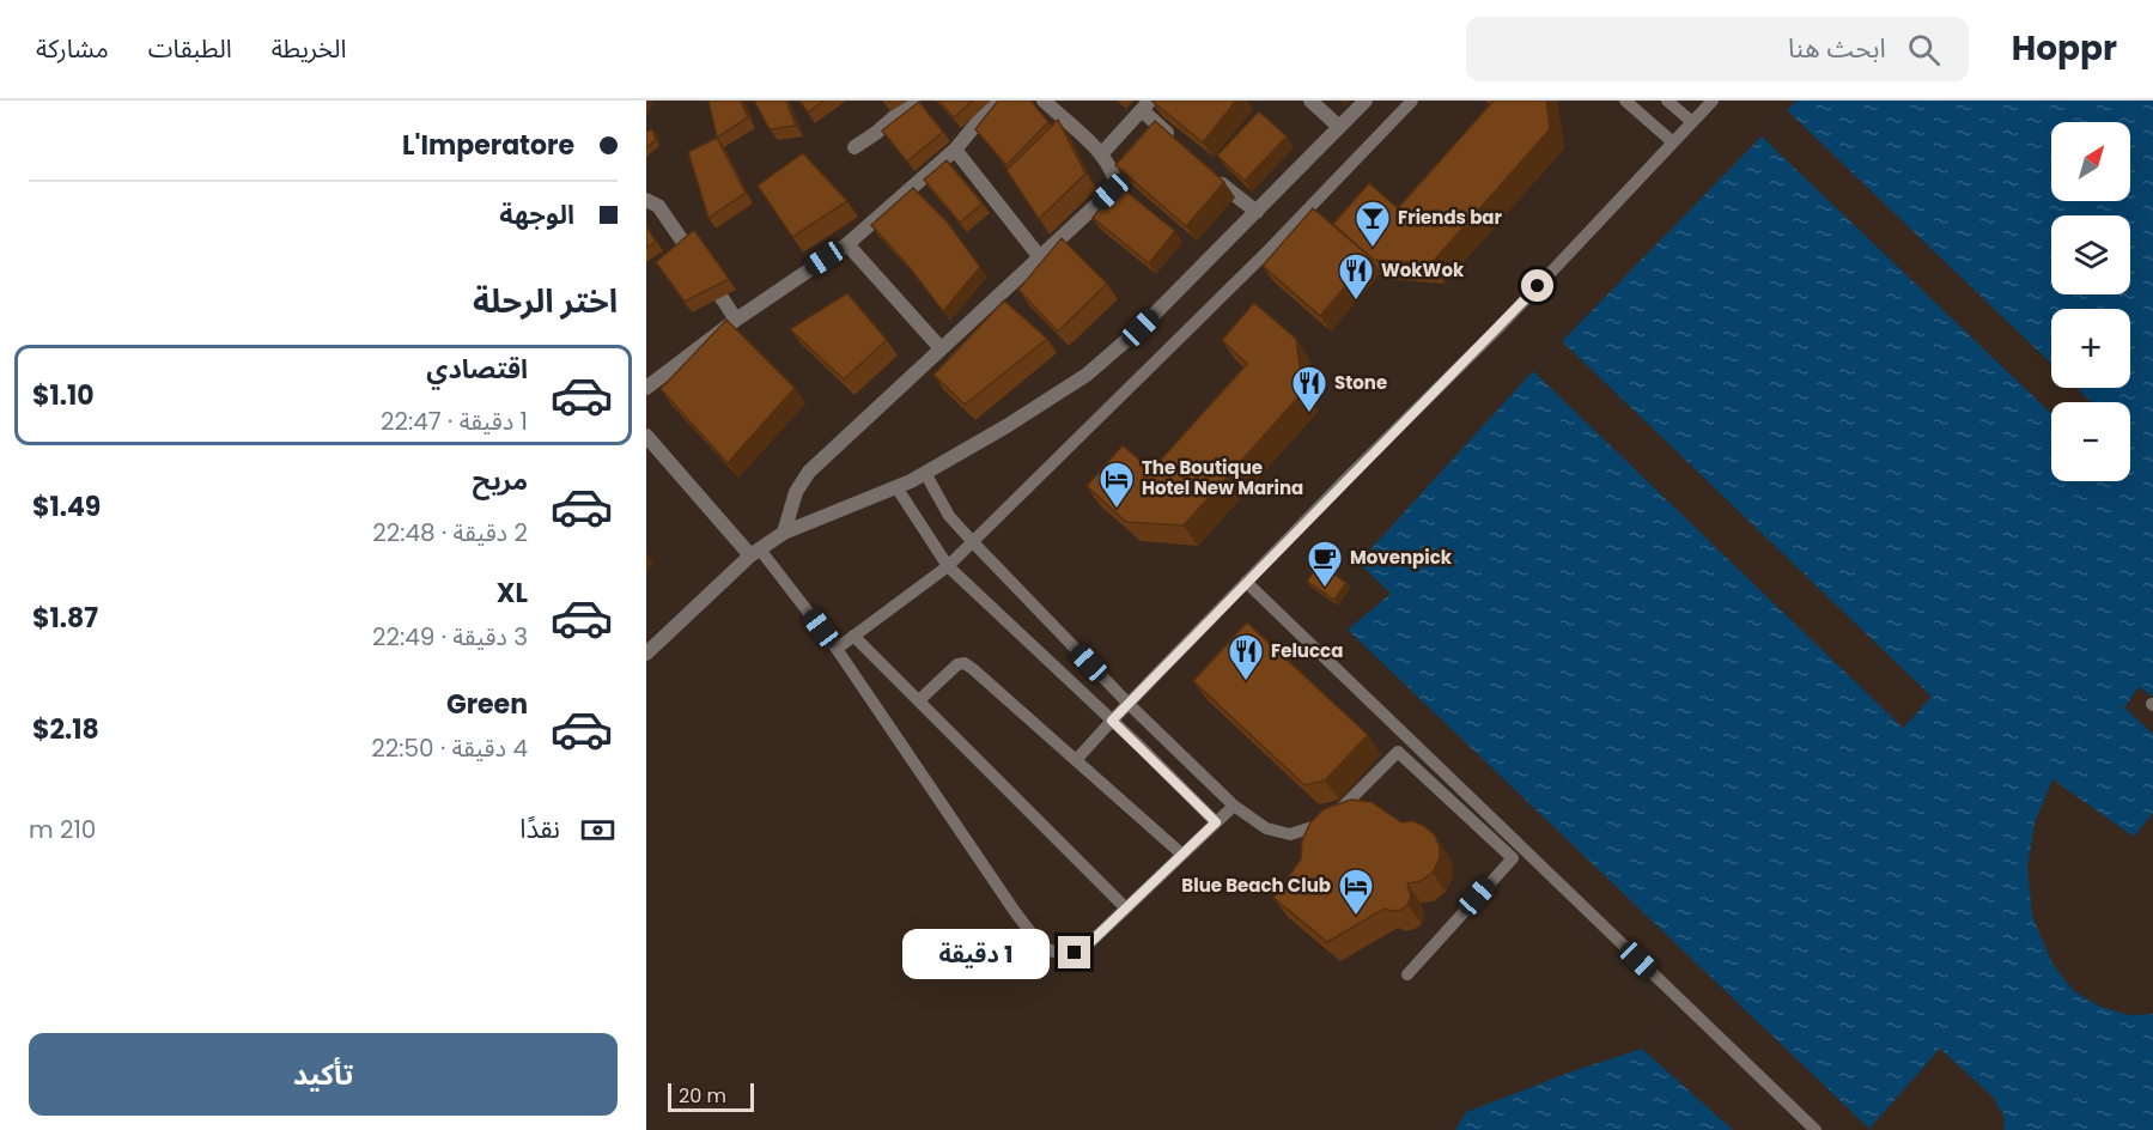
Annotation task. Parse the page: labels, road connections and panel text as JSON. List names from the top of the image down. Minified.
{"places":{"bar":["Friends bar"],"restaurant":["WokWok","Stone","Felucca"],"hotel":["The Boutique Hotel New Marina","Blue Beach Club"],"cafe":["Movenpick"]},"scale_bar":"20 m","north":"top right","page":{"header":"Hoppr","search":"ابحث هنا","nav":["الخريطة","الطبقات","مشاركة"],"banner":["L'Imperatore","الوجهة"],"map_buttons":["+","−"],"heading":"اختر الرحلة","list":[{"name":"اقتصادي","note":"1 دقيقة · 22:47","value":"$1.10"},{"name":"مريح","note":"2 دقيقة · 22:48","value":"$1.49"},{"name":"XL","note":"3 دقيقة · 22:49","value":"$1.87"},{"name":"Green","note":"4 دقيقة · 22:50","value":"$2.18"}],"pay":["نقدًا","210 m"],"bubble":"1 دقيقة","buttons":"تأكيد","scale":"20 m"}}
